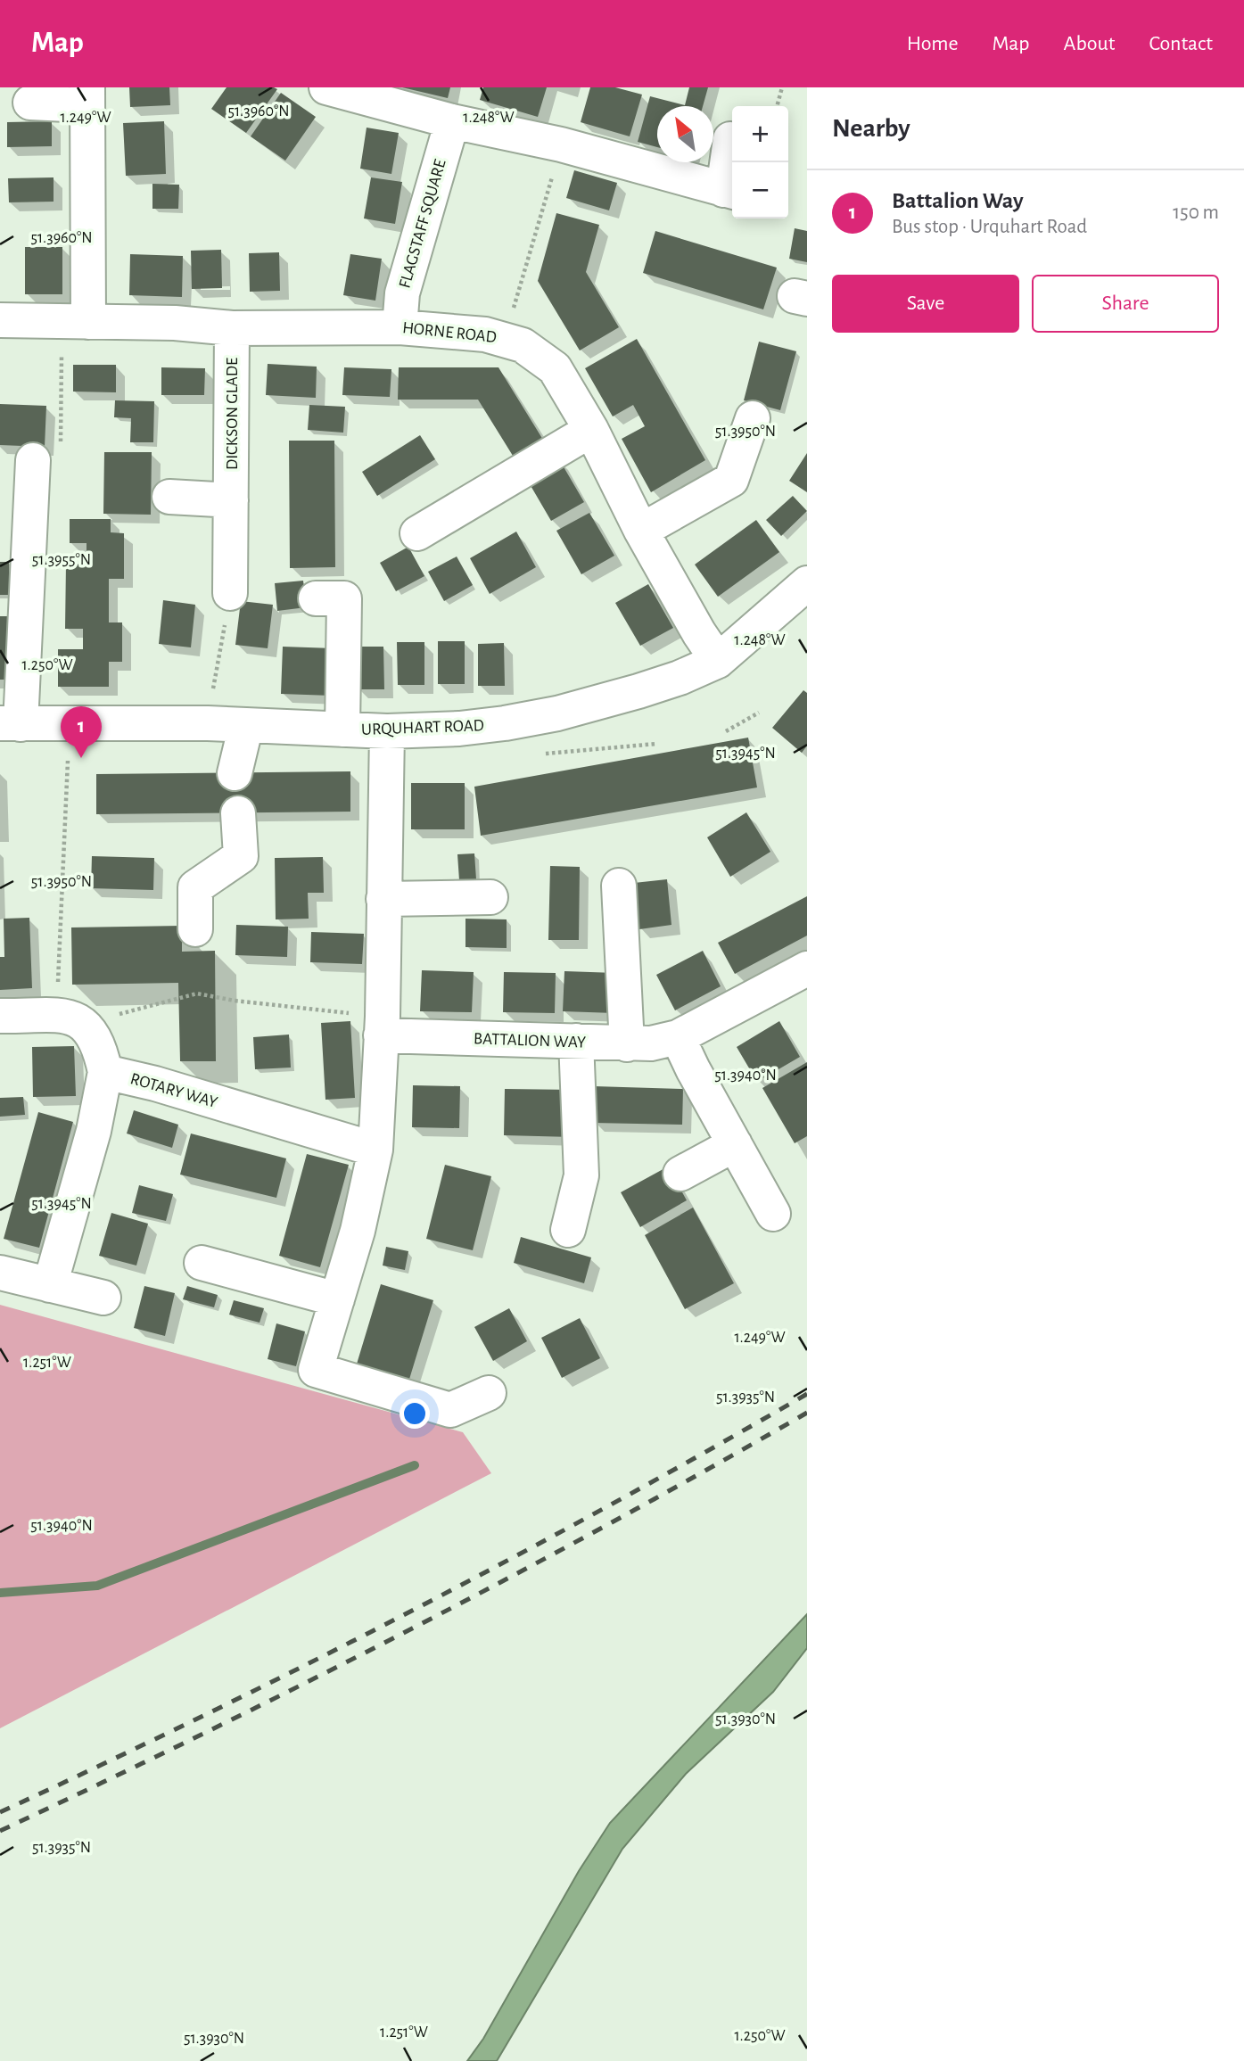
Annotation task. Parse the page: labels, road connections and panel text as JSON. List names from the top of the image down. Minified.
{"streets":{"street":["FLAGSTAFF SQUARE","HORNE ROAD","DICKSON GLADE","URQUHART ROAD","BATTALION WAY","ROTARY WAY"]},"crossings":[["FLAGSTAFF SQUARE","HORNE ROAD"],["HORNE ROAD","DICKSON GLADE"],["HORNE ROAD","URQUHART ROAD"]],"north":"top left","page":{"header":"Map","nav":["Home","Map","About","Contact"],"heading":"Nearby","map_buttons":["+","−"],"list":[{"mark":"1","name":"Battalion Way","note":"Bus stop · Urquhart Road","value":"150 m"}],"buttons":["Save","Share"],"pins":"1"},"coordinates":["51.3960°N","1.249°W","1.248°W","51.3950°N","51.3955°N","1.250°W","51.3945°N","51.3940°N","1.251°W","51.3935°N","51.3930°N"]}
